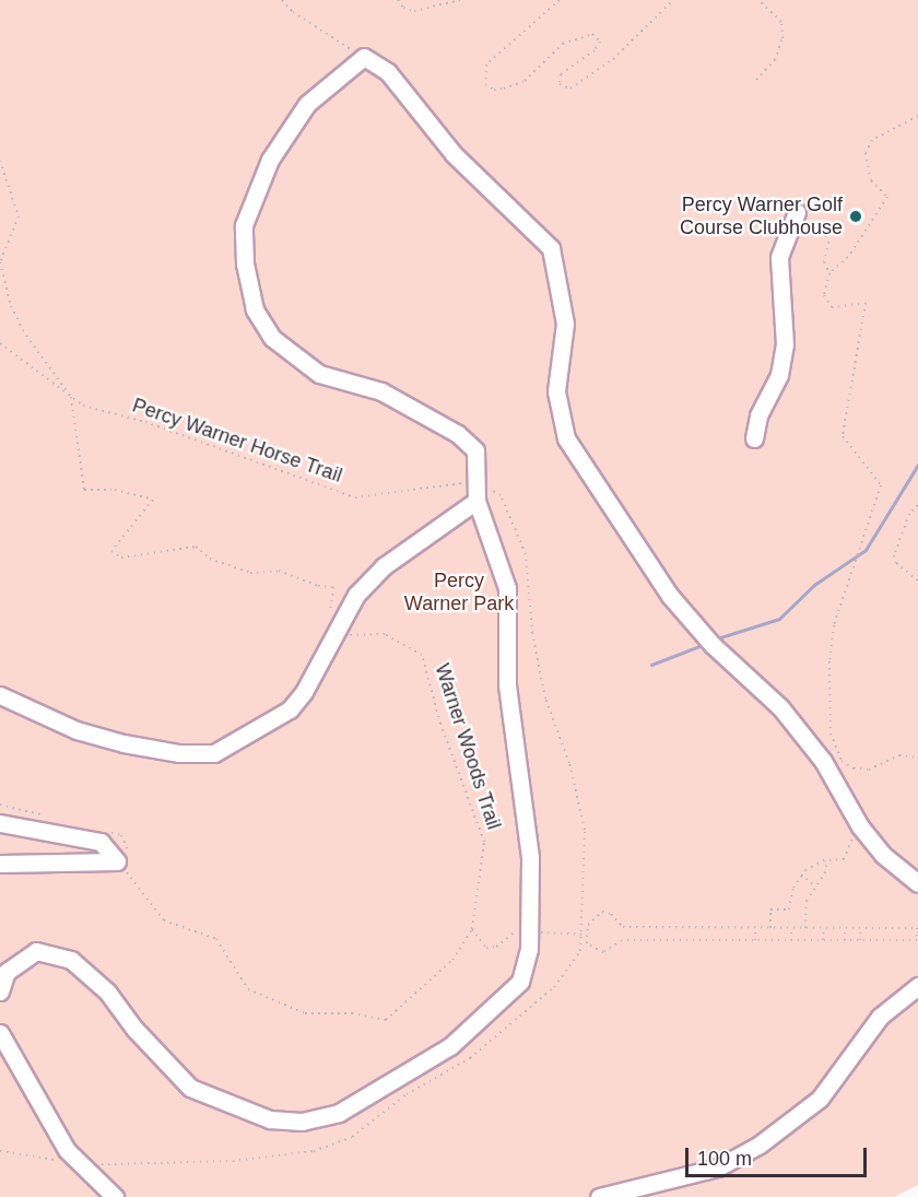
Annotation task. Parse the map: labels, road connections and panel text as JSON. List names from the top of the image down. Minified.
{"streets":{"path":["Percy Warner Horse Trail","Warner Woods Trail"]},"parks":["Percy Warner Park"],"places":["Percy Warner Golf Course Clubhouse"],"scale_bar":"100 m"}
